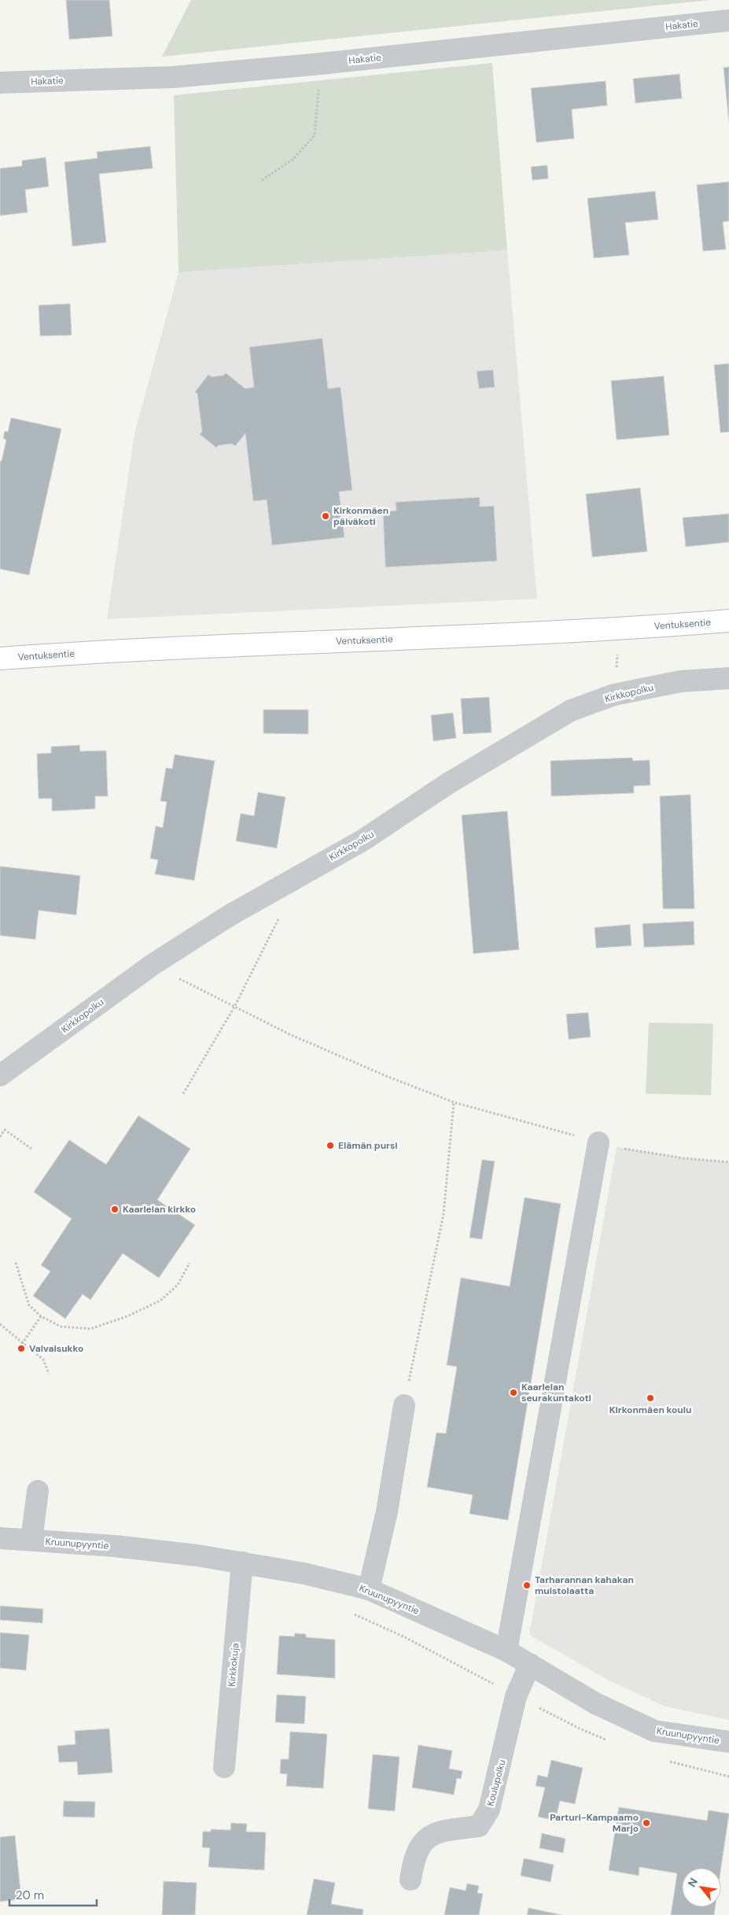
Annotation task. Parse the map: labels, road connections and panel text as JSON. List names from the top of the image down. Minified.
{"streets":{"main road":["Ventuksentie"],"street":["Hakatie","Kirkkopolku","Kruunupyyntie","Kirkkokuja","Koulupolku"]},"crossings":[["Kruunupyyntie","Kirkkokuja"],["Kruunupyyntie","Koulupolku"]],"places":["Kirkonmäen päiväkoti","Elämän pursi","Kaarlelan kirkko","Vaivaisukko","Kaarlelan seurakuntakoti","Kirkonmäen koulu","Tarharannan kahakan muistolaatta","Parturi-Kampaamo Marjo"],"scale_bar":"20 m","north":"top left"}
